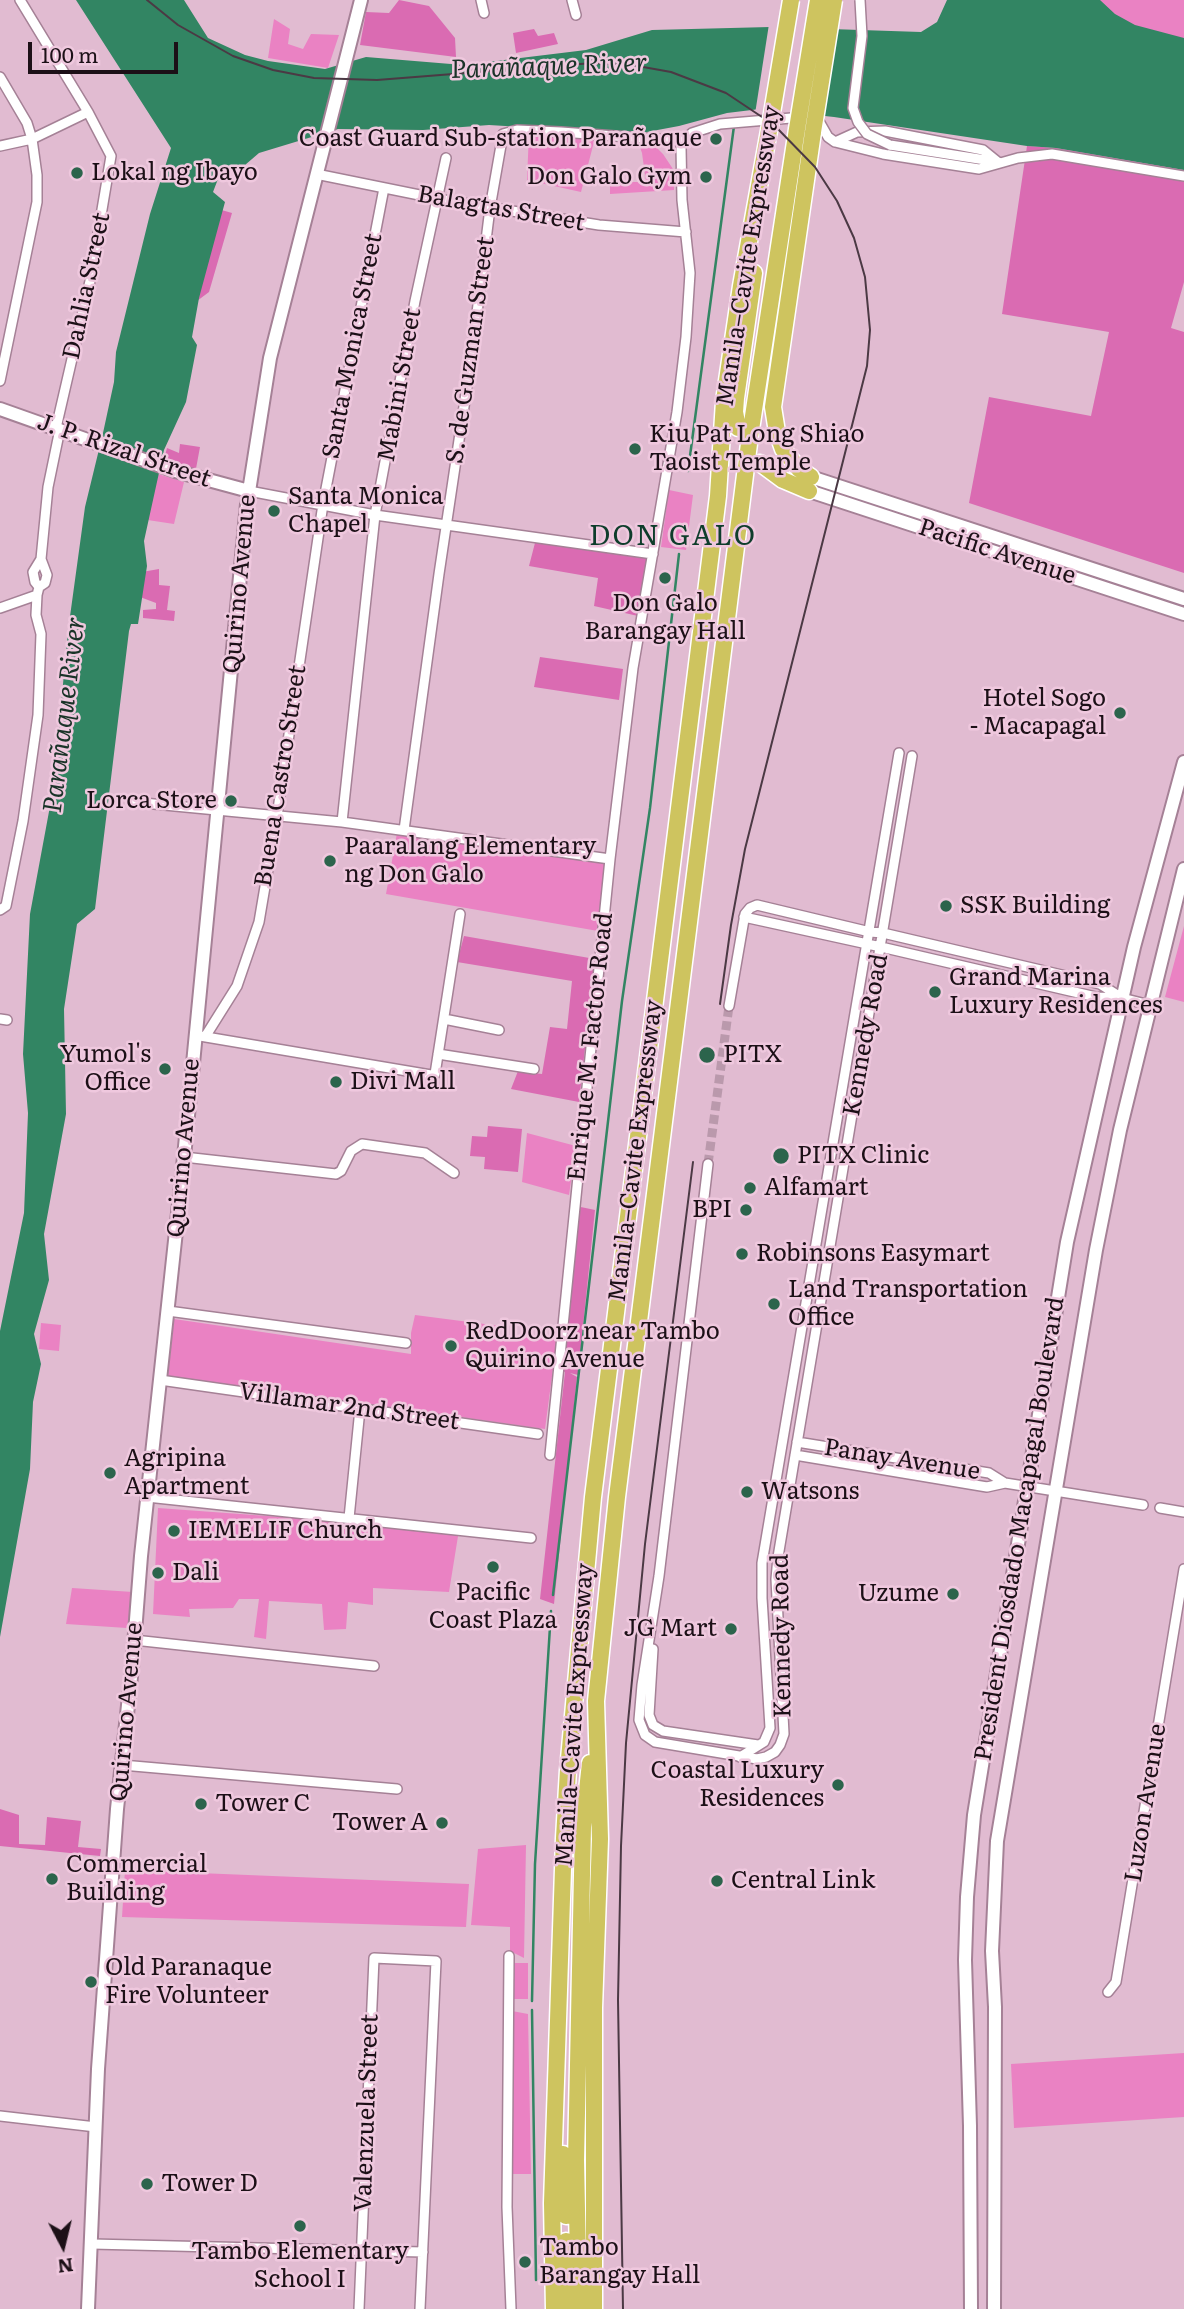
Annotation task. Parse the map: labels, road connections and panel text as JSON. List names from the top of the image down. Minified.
{"streets":{"highway":["Manila–Cavite Expressway"],"main road":["J. P. Rizal Street","Pacific Avenue","Quirino Avenue","President Diosdado Macapagal Boulevard"],"street":["Balagtas Street","Dahlia Street","Santa Monica Street","S. de Guzman Street","Mabini Street","Buena Castro Street","Kennedy Road","Enrique M. Factor Road","Villamar 2nd Street","Panay Avenue","Luzon Avenue","Valenzuela Street"]},"crossings":[["Balagtas Street","Santa Monica Street"],["Balagtas Street","S. de Guzman Street"],["Balagtas Street","Mabini Street"],["Balagtas Street","Quirino Avenue"],["Balagtas Street","Enrique M. Factor Road"],["Dahlia Street","J. P. Rizal Street"],["Santa Monica Street","Buena Castro Street"],["S. de Guzman Street","Enrique M. Factor Road"],["J. P. Rizal Street","Quirino Avenue"],["Quirino Avenue","Buena Castro Street"],["Quirino Avenue","Villamar 2nd Street"],["Kennedy Road","Panay Avenue"],["Panay Avenue","President Diosdado Macapagal Boulevard"]],"districts":["DON GALO"],"water":["Parañaque River"],"places":["Coast Guard Sub-station Parañaque","Lokal ng Ibayo","Don Galo Gym","Kiu Pat Long Shiao Taoist Temple","Santa Monica Chapel","Don Galo Barangay Hall","Hotel Sogo - Macapagal","Lorca Store","Paaralang Elementary ng Don Galo","SSK Building","Grand Marina Luxury Residences","PITX","Yumol's Office","Divi Mall","PITX Clinic","Alfamart","BPI","Robinsons Easymart","Land Transportation Office","RedDoorz near Tambo Quirino Avenue","Agripina Apartment","Watsons","IEMELIF Church","Pacific Coast Plaza","Dali","Uzume","JG Mart","Coastal Luxury Residences","Tower C","Tower A","Commercial Building","Central Link","Old Paranaque Fire Volunteer","Tower D","Tambo Elementary School I","Tambo Barangay Hall"],"scale_bar":"100 m","north":"bottom"}
